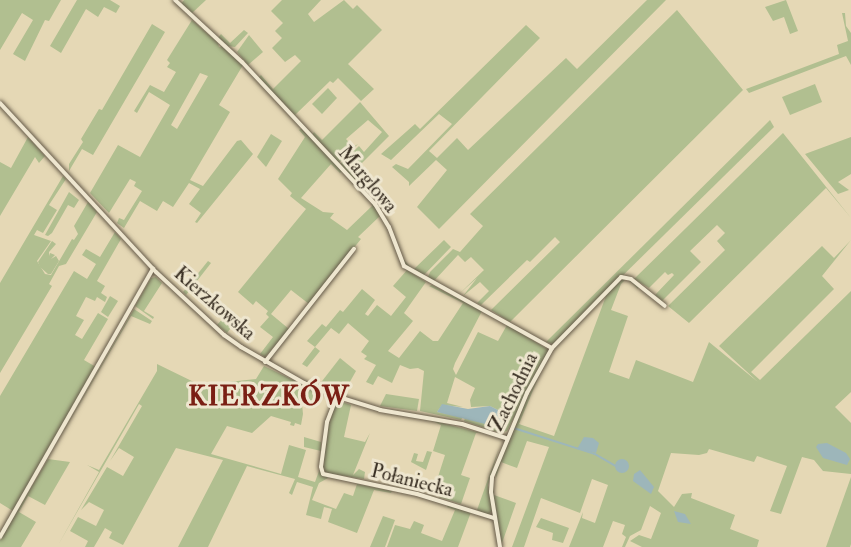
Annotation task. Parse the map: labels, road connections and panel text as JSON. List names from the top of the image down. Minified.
{"streets":{"street":["Marglowa","Kierzkowska","Zachodnia","Połaniecka"]},"crossings":[["Marglowa","Zachodnia"],["Kierzkowska","Zachodnia"],["Kierzkowska","Połaniecka"],["Zachodnia","Połaniecka"]],"districts":["KIERZKÓW"]}
